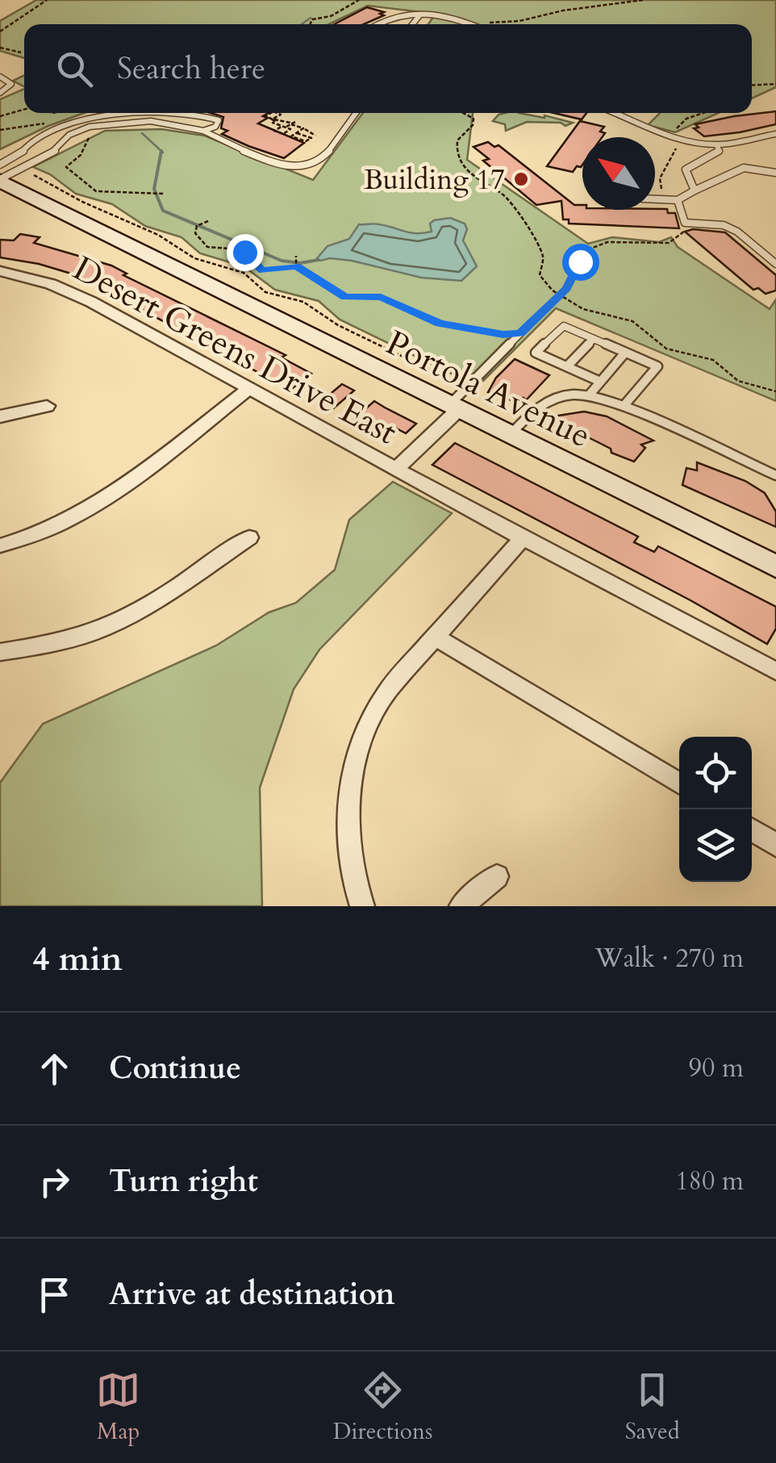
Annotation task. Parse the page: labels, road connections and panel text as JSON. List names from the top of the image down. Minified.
{"streets":{"main road":["Portola Avenue"],"street":["Desert Greens Drive East"]},"places":["Building 17"],"north":"top left","page":{"search":"Search here","heading":["4 min","Walk · 270 m"],"list":[["Continue","90 m"],["Turn right","180 m"],"Arrive at destination"],"nav":["Map","Directions","Saved"]}}
